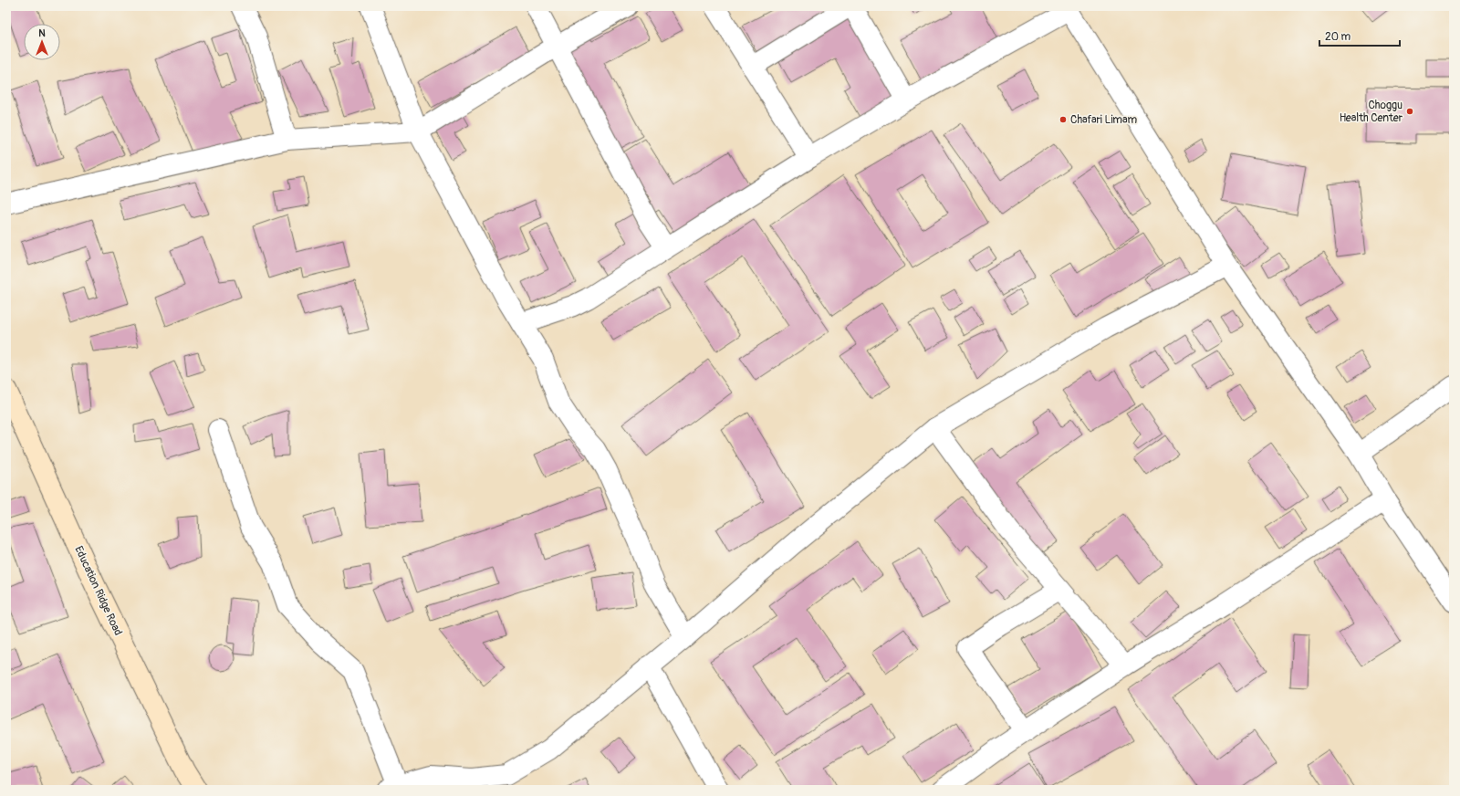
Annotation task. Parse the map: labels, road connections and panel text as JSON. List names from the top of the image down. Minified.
{"streets":{"main road":["Education Ridge Road"]},"places":["Choggu Health Center","Chafari Limam"],"scale_bar":"20 m","north":"top"}
